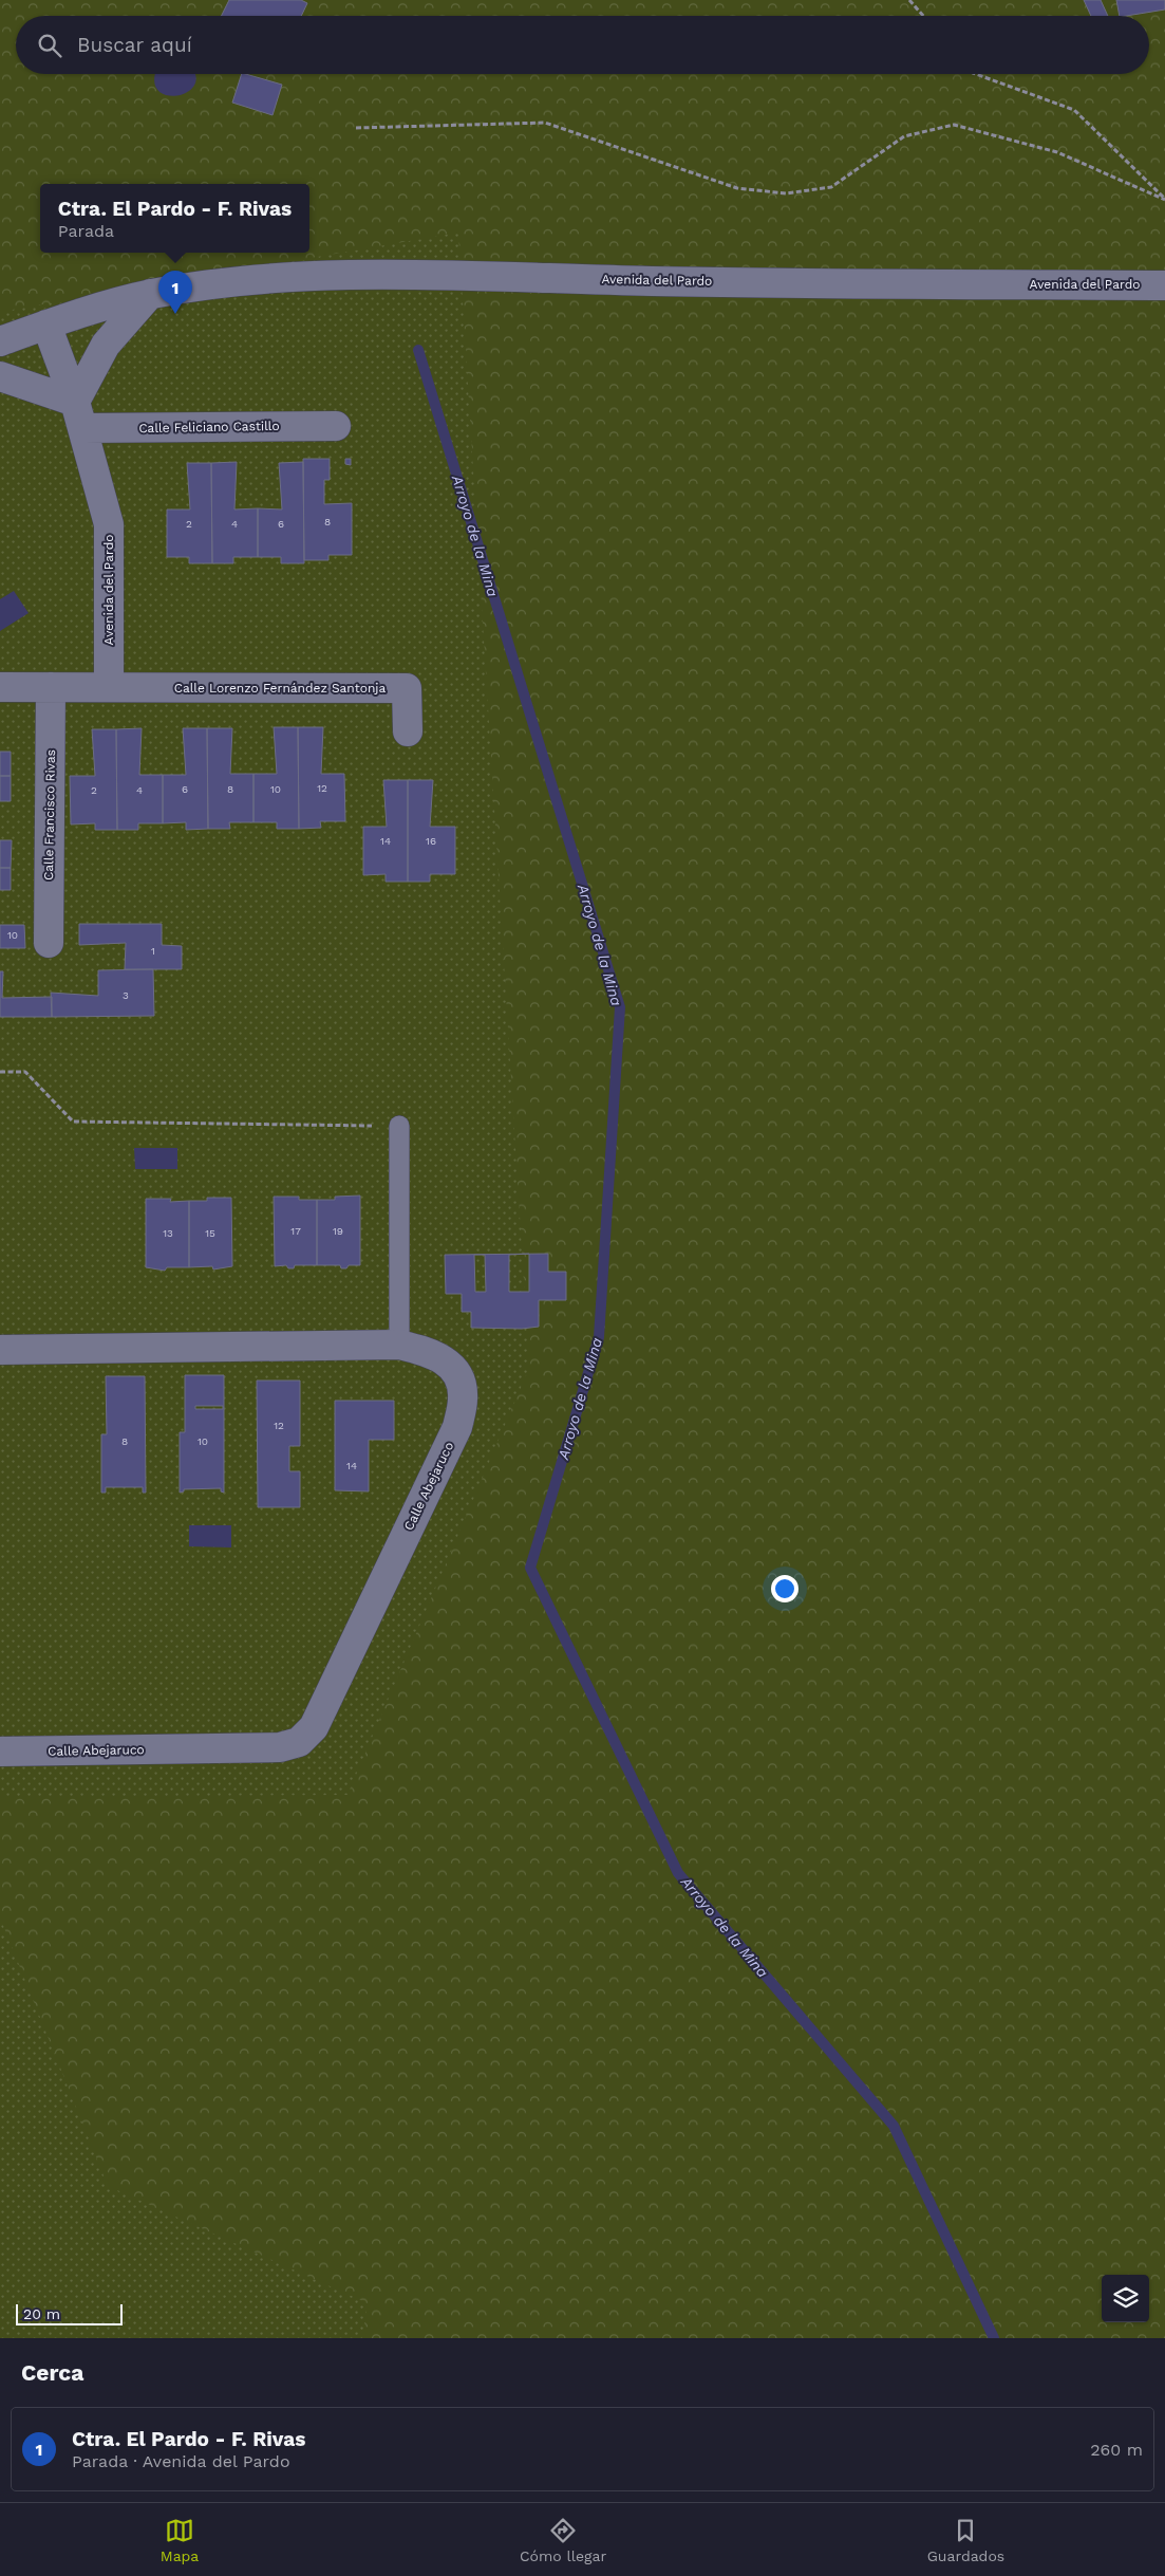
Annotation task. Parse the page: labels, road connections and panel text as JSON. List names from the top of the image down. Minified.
{"streets":{"street":["Avenida del Pardo","Calle Feliciano Castillo","Calle Lorenzo Fernández Santonja","Calle Francisco Rivas","Calle Abejaruco"]},"crossings":[["Avenida del Pardo","Calle Feliciano Castillo"],["Avenida del Pardo","Calle Lorenzo Fernández Santonja"]],"water":["Arroyo de la Mina"],"house_numbers":["8","2","4","6","12","6","8","10","2","4","14","16","10","1","3","17","19","13","15","12","8","10","14"],"scale_bar":"20 m","page":{"search":"Buscar aquí","popup":["Ctra. El Pardo - F. Rivas","Parada"],"pins":"1","scale":"20 m","heading":"Cerca","list":[{"mark":"1","name":"Ctra. El Pardo - F. Rivas","note":"Parada · Avenida del Pardo","value":"260 m"}],"nav":["Mapa","Cómo llegar","Guardados"]}}
